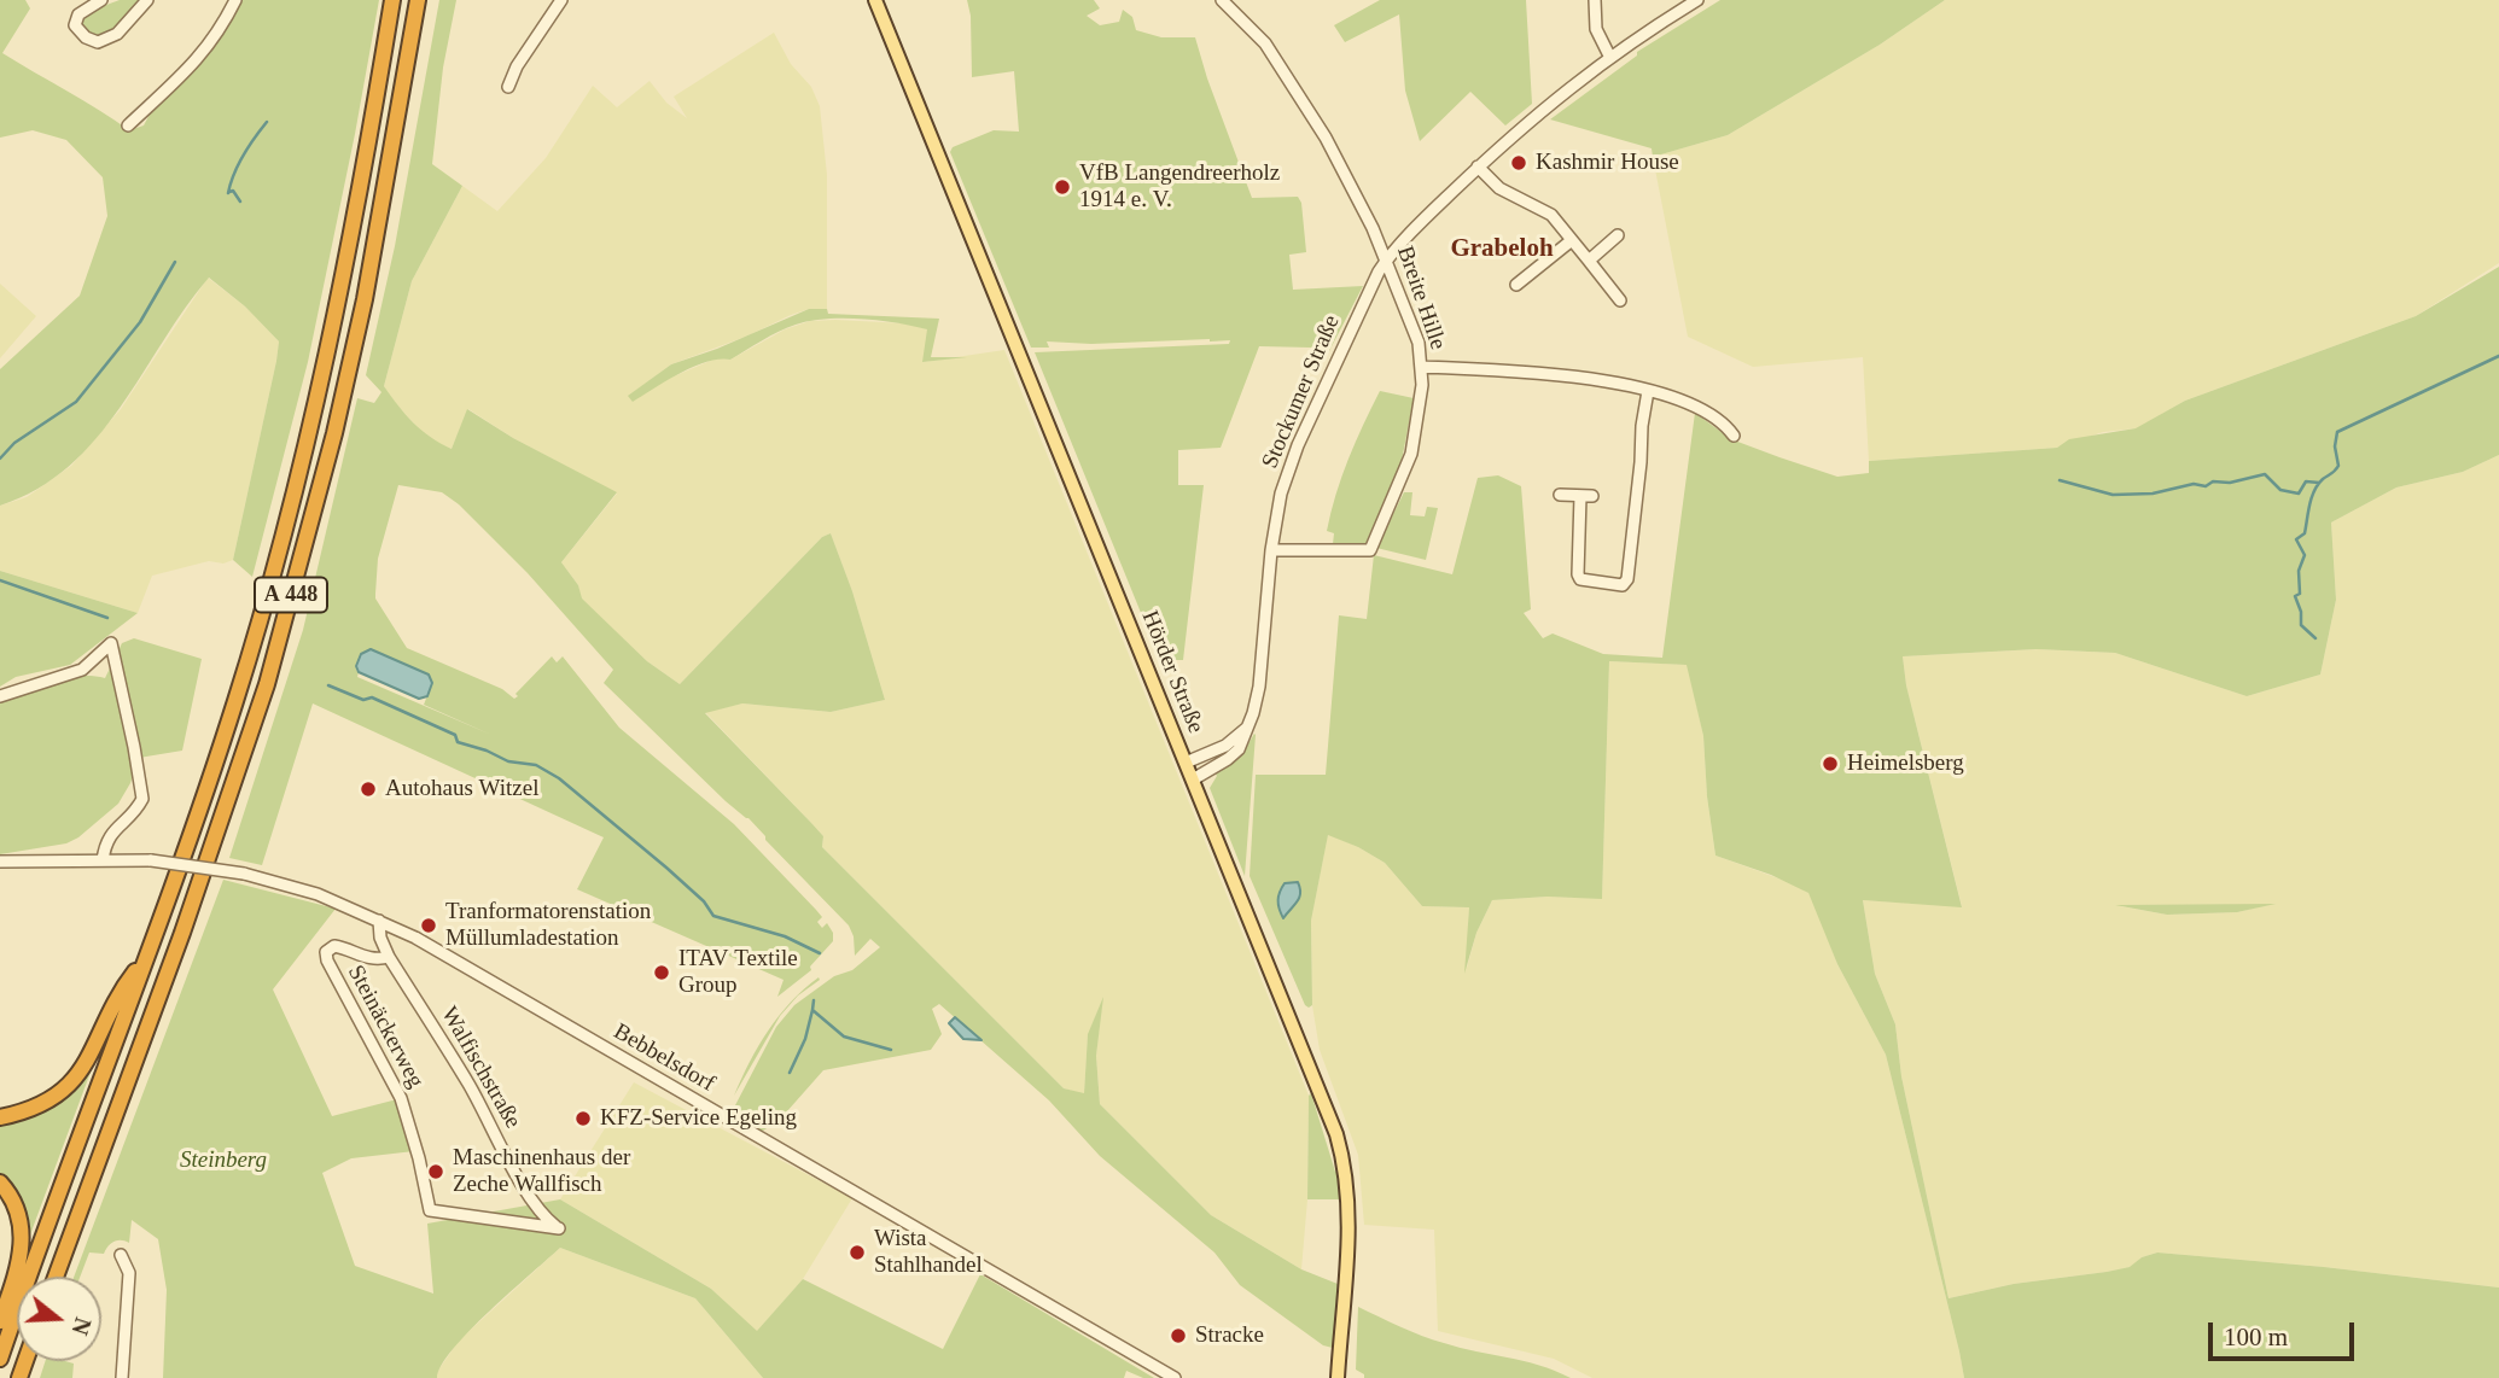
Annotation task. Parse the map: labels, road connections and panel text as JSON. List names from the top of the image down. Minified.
{"streets":{"highway":["A 448"],"main road":["Hörder Straße"],"street":["Breite Hille","Stockumer Straße","Steinäckerweg","Bebbelsdorf","Walfischstraße"]},"crossings":[["Breite Hille","Stockumer Straße"],["Stockumer Straße","Hörder Straße"],["Steinäckerweg","Walfischstraße"],["Bebbelsdorf","Walfischstraße"]],"districts":["Grabeloh"],"parks":["Steinberg"],"places":["Kashmir House","VfB Langendreerholz 1914 e. V.","Heimelsberg","Autohaus Witzel","Tranformatorenstation Müllumladestation","ITAV Textile Group","KFZ-Service Egeling","Maschinenhaus der Zeche Wallfisch","Wista Stahlhandel","Stracke"],"scale_bar":"100 m","north":"right"}
